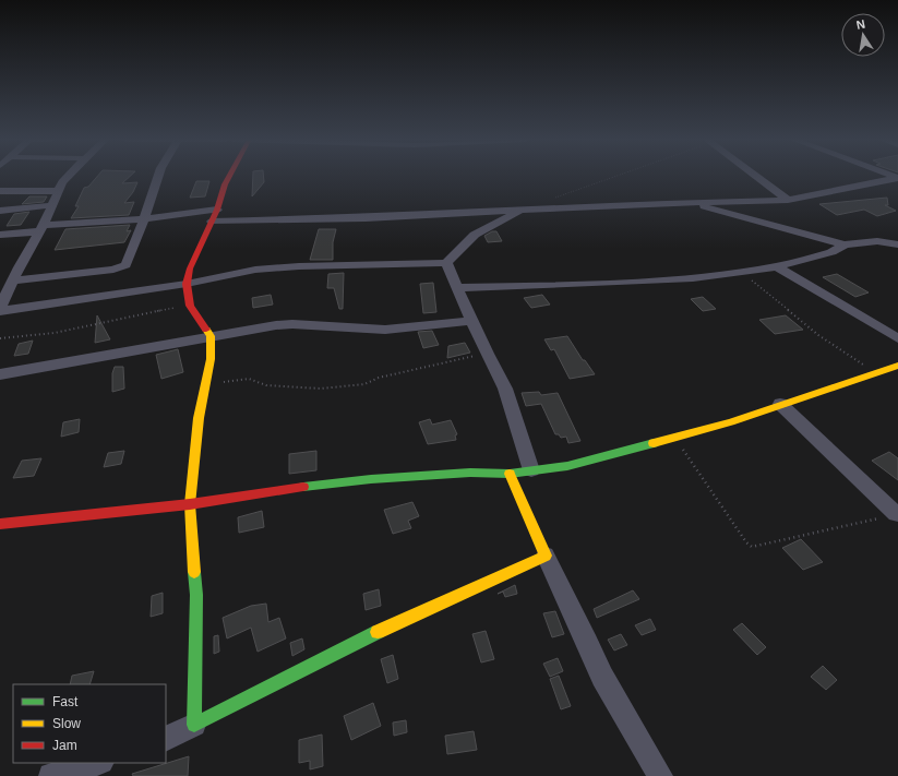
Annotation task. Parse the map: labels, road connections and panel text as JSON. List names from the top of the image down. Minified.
{"legend":["Fast","Slow","Jam"],"north":"top"}
